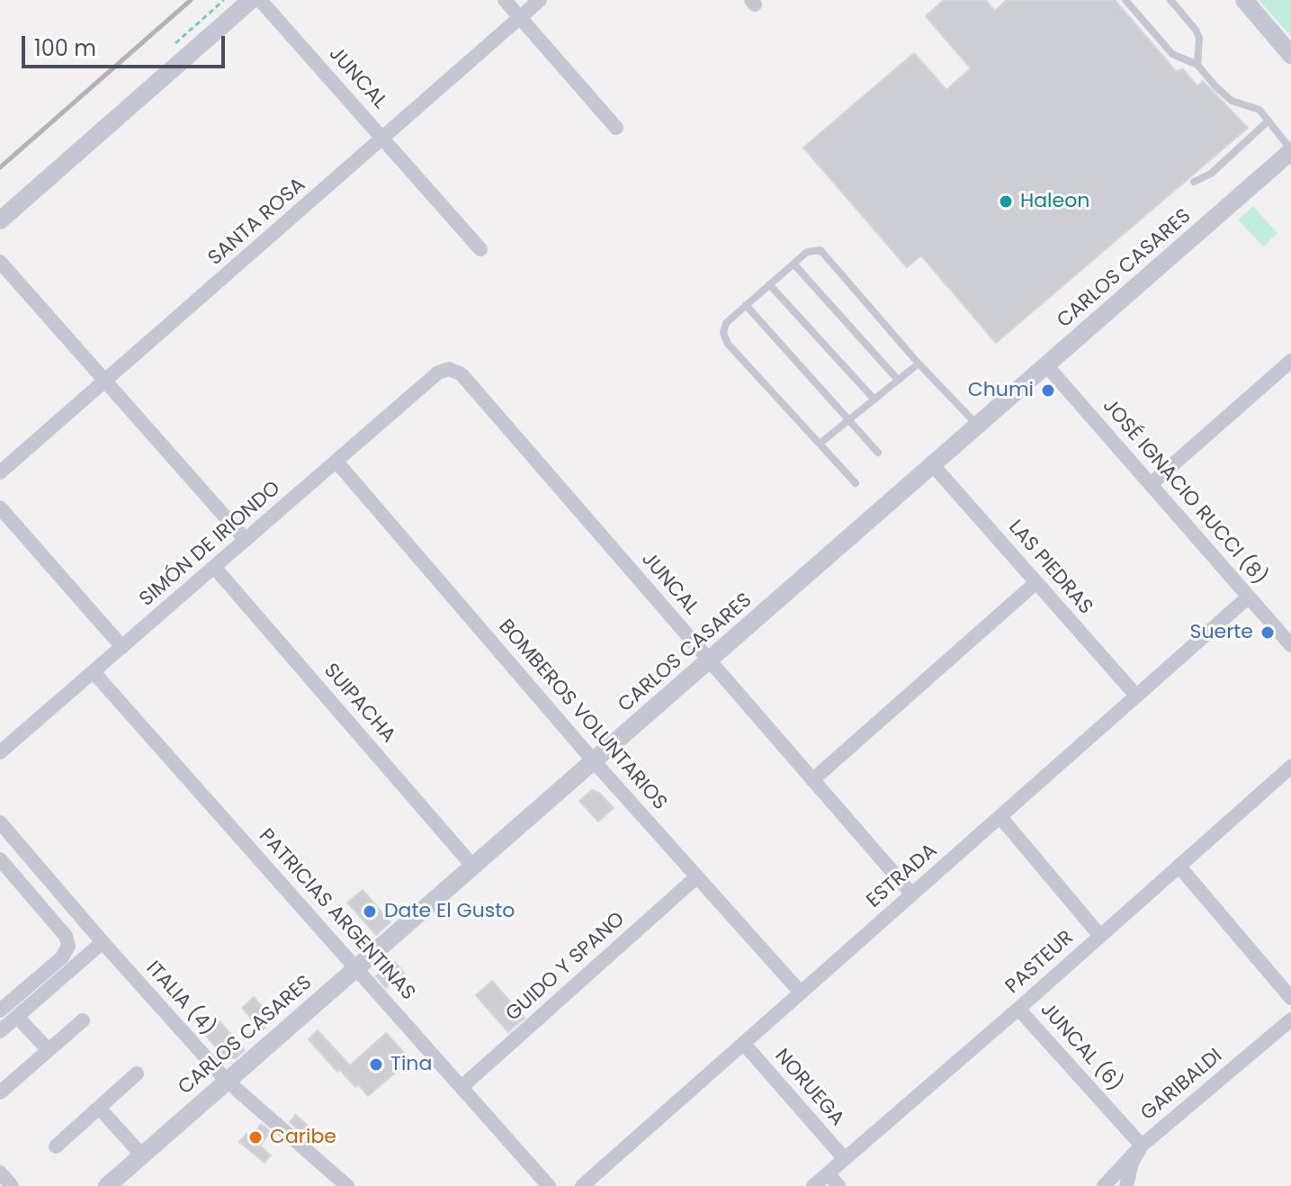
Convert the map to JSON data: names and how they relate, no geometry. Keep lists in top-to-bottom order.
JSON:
{
  "streets": {
    "street": [
      "JUNCAL",
      "SANTA ROSA",
      "CARLOS CASARES",
      "JOSÉ IGNACIO RUCCI (8)",
      "SIMÓN DE IRIONDO",
      "LAS PIEDRAS",
      "SUIPACHA",
      "BOMBEROS VOLUNTARIOS",
      "ESTRADA",
      "PATRICIAS ARGENTINAS",
      "PASTEUR",
      "GUIDO Y SPANO",
      "ITALIA (4)",
      "JUNCAL (6)",
      "GARIBALDI",
      "NORUEGA"
    ]
  },
  "crossings": [
    ["JUNCAL", "SANTA ROSA"],
    ["JUNCAL", "CARLOS CASARES"],
    ["JUNCAL", "SIMÓN DE IRIONDO"],
    ["JUNCAL", "ESTRADA"],
    ["CARLOS CASARES", "JOSÉ IGNACIO RUCCI (8)"],
    ["CARLOS CASARES", "LAS PIEDRAS"],
    ["CARLOS CASARES", "SUIPACHA"],
    ["CARLOS CASARES", "BOMBEROS VOLUNTARIOS"],
    ["CARLOS CASARES", "PATRICIAS ARGENTINAS"],
    ["CARLOS CASARES", "ITALIA (4)"],
    ["JOSÉ IGNACIO RUCCI (8)", "ESTRADA"],
    ["SIMÓN DE IRIONDO", "SUIPACHA"],
    ["SIMÓN DE IRIONDO", "BOMBEROS VOLUNTARIOS"],
    ["SIMÓN DE IRIONDO", "PATRICIAS ARGENTINAS"],
    ["LAS PIEDRAS", "ESTRADA"],
    ["BOMBEROS VOLUNTARIOS", "ESTRADA"],
    ["BOMBEROS VOLUNTARIOS", "GUIDO Y SPANO"],
    ["ESTRADA", "NORUEGA"],
    ["PATRICIAS ARGENTINAS", "GUIDO Y SPANO"],
    ["PASTEUR", "JUNCAL (6)"],
    ["PASTEUR", "NORUEGA"],
    ["JUNCAL (6)", "GARIBALDI"]
  ],
  "places": [
    "Haleon",
    "Chumi",
    "Suerte",
    "Date El Gusto",
    "Tina",
    "Caribe"
  ],
  "scale_bar": "100 m"
}
